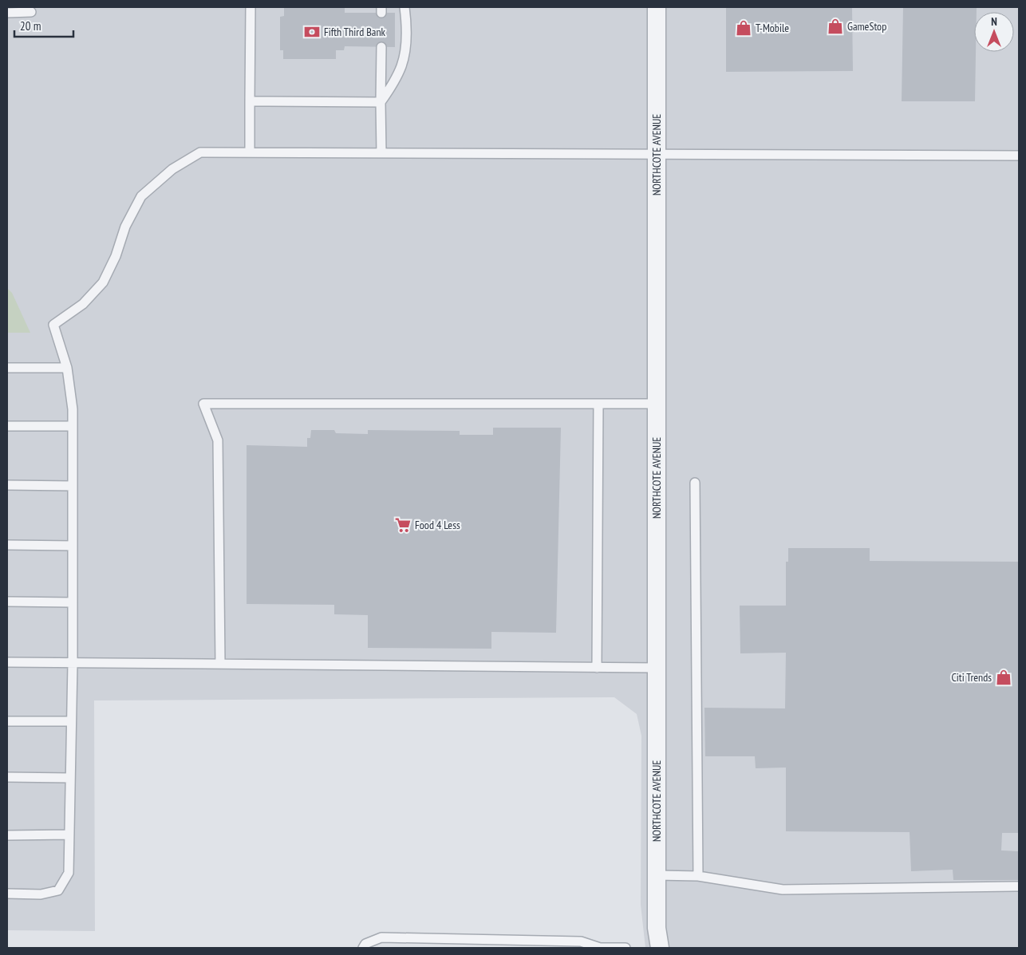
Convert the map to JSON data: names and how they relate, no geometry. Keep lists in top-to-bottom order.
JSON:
{
  "streets": {
    "street": ["NORTHCOTE AVENUE"]
  },
  "places": {
    "shop": ["GameStop", "T-Mobile", "Citi Trends"],
    "bank": ["Fifth Third Bank"],
    "supermarket": ["Food 4 Less"]
  },
  "scale_bar": "20 m",
  "north": "top"
}
